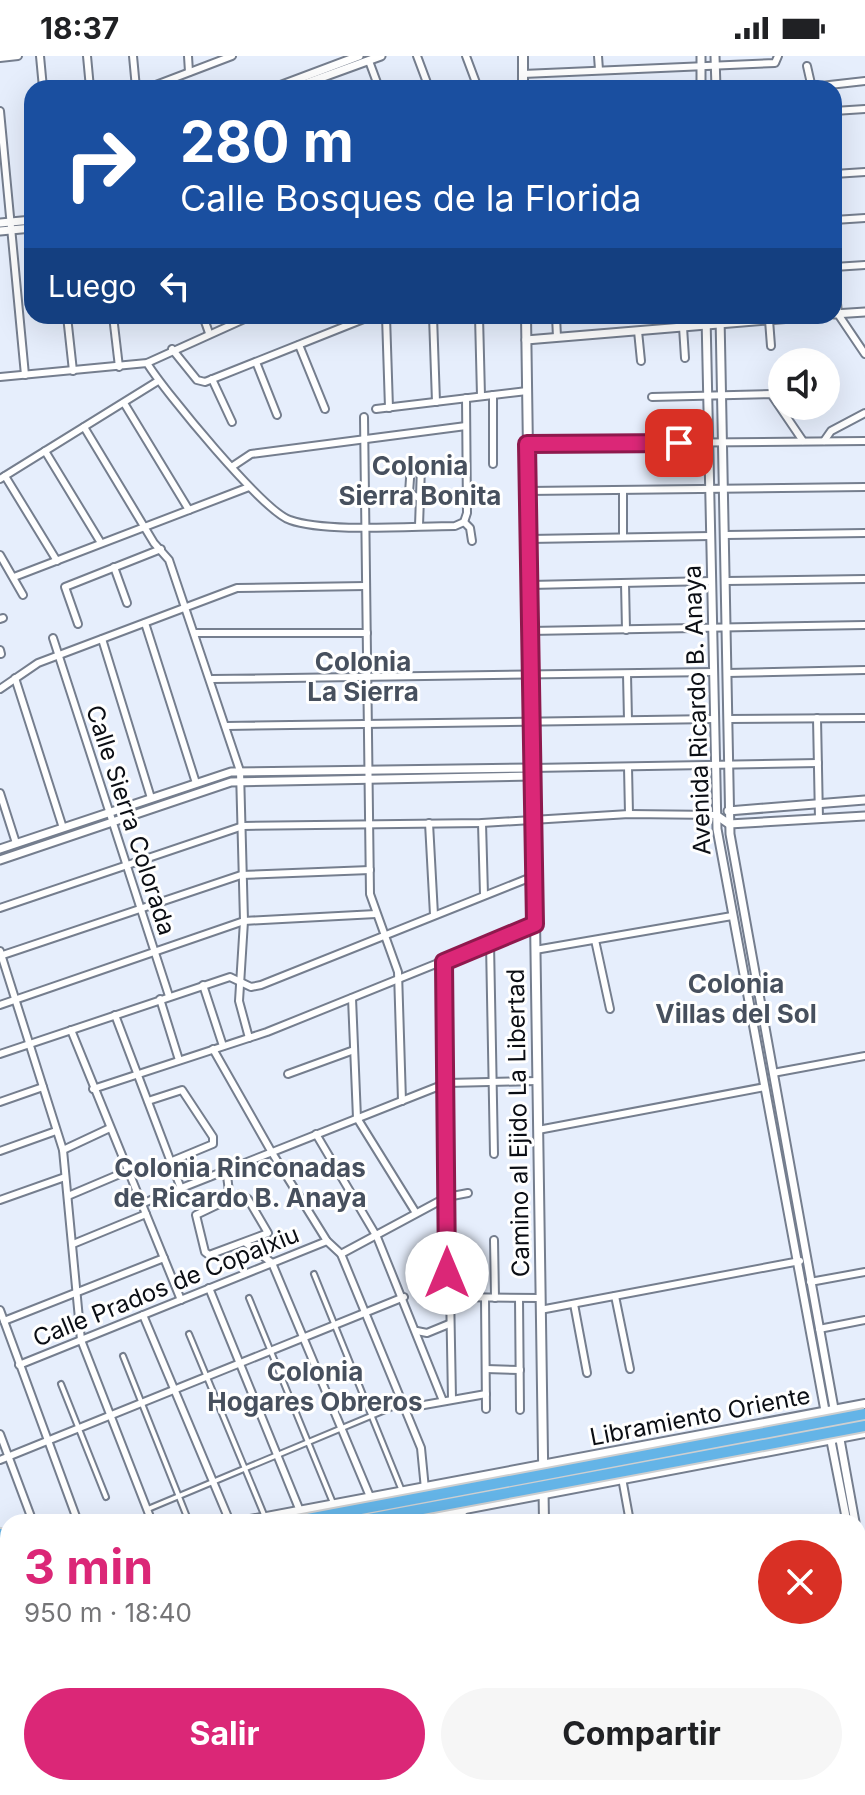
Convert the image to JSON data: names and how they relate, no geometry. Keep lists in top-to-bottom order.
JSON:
{
  "streets": {
    "highway": ["Libramiento Oriente"],
    "main road": ["Camino al Ejido La Libertad"],
    "street": ["Avenida Ricardo B. Anaya", "Calle Sierra Colorada", "Calle Prados de Copalxiu"]
  },
  "crossings": [
    ["Avenida Ricardo B. Anaya", "Libramiento Oriente"],
    ["Camino al Ejido La Libertad", "Libramiento Oriente"]
  ],
  "districts": [
    "Colonia Sierra Bonita",
    "Colonia La Sierra",
    "Colonia Villas del Sol",
    "Colonia Rinconadas de Ricardo B. Anaya",
    "Colonia Hogares Obreros"
  ],
  "page": {
    "status": "18:37",
    "turn": ["280 m", "Calle Bosques de la Florida"],
    "then": "Luego",
    "heading": ["3 min", "950 m · 18:40"],
    "buttons": ["Salir", "Compartir"]
  }
}
